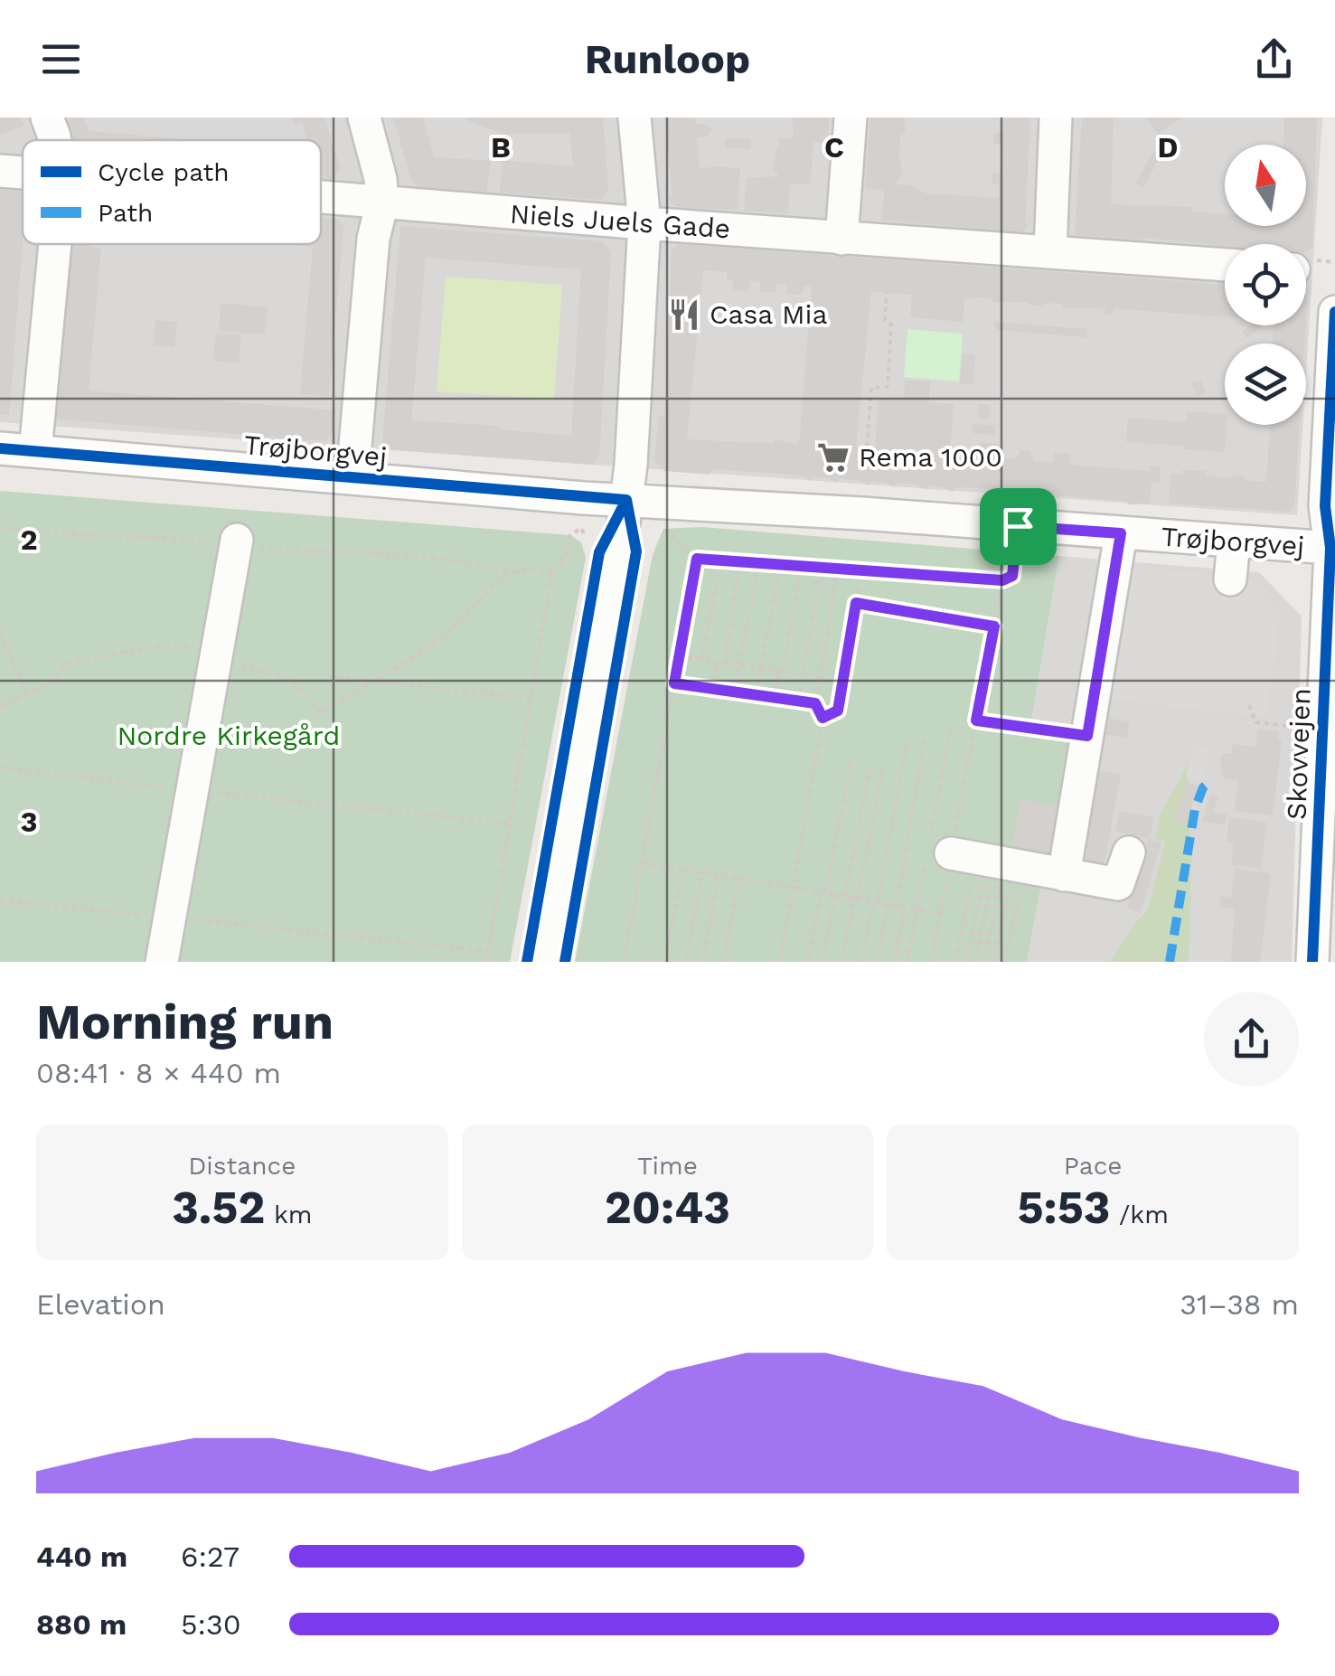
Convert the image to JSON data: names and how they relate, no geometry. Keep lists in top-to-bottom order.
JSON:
{
  "streets": {
    "street": ["Niels Juels Gade", "Trøjborgvej", "Skovvejen"]
  },
  "crossings": [
    ["Trøjborgvej", "Skovvejen"]
  ],
  "parks": ["Nordre Kirkegård"],
  "places": {
    "restaurant": ["Casa Mia"],
    "supermarket": ["Rema 1000"]
  },
  "legend": ["Cycle path", "Path"],
  "north": "top",
  "page": {
    "header": "Runloop",
    "heading": ["Morning run", "08:41 · 8 × 440 m"],
    "stats": [
      ["Distance", "3.52 km"],
      ["Time", "20:43"],
      ["Pace", "5:53 /km"]
    ],
    "chart": ["Elevation", "31–38 m"],
    "list": [
      {
        "name": "440 m",
        "note": "6:27"
      },
      {
        "name": "880 m",
        "note": "5:30"
      }
    ]
  },
  "grid": {
    "columns": ["B", "C", "D"],
    "rows": ["2", "3"]
  }
}
